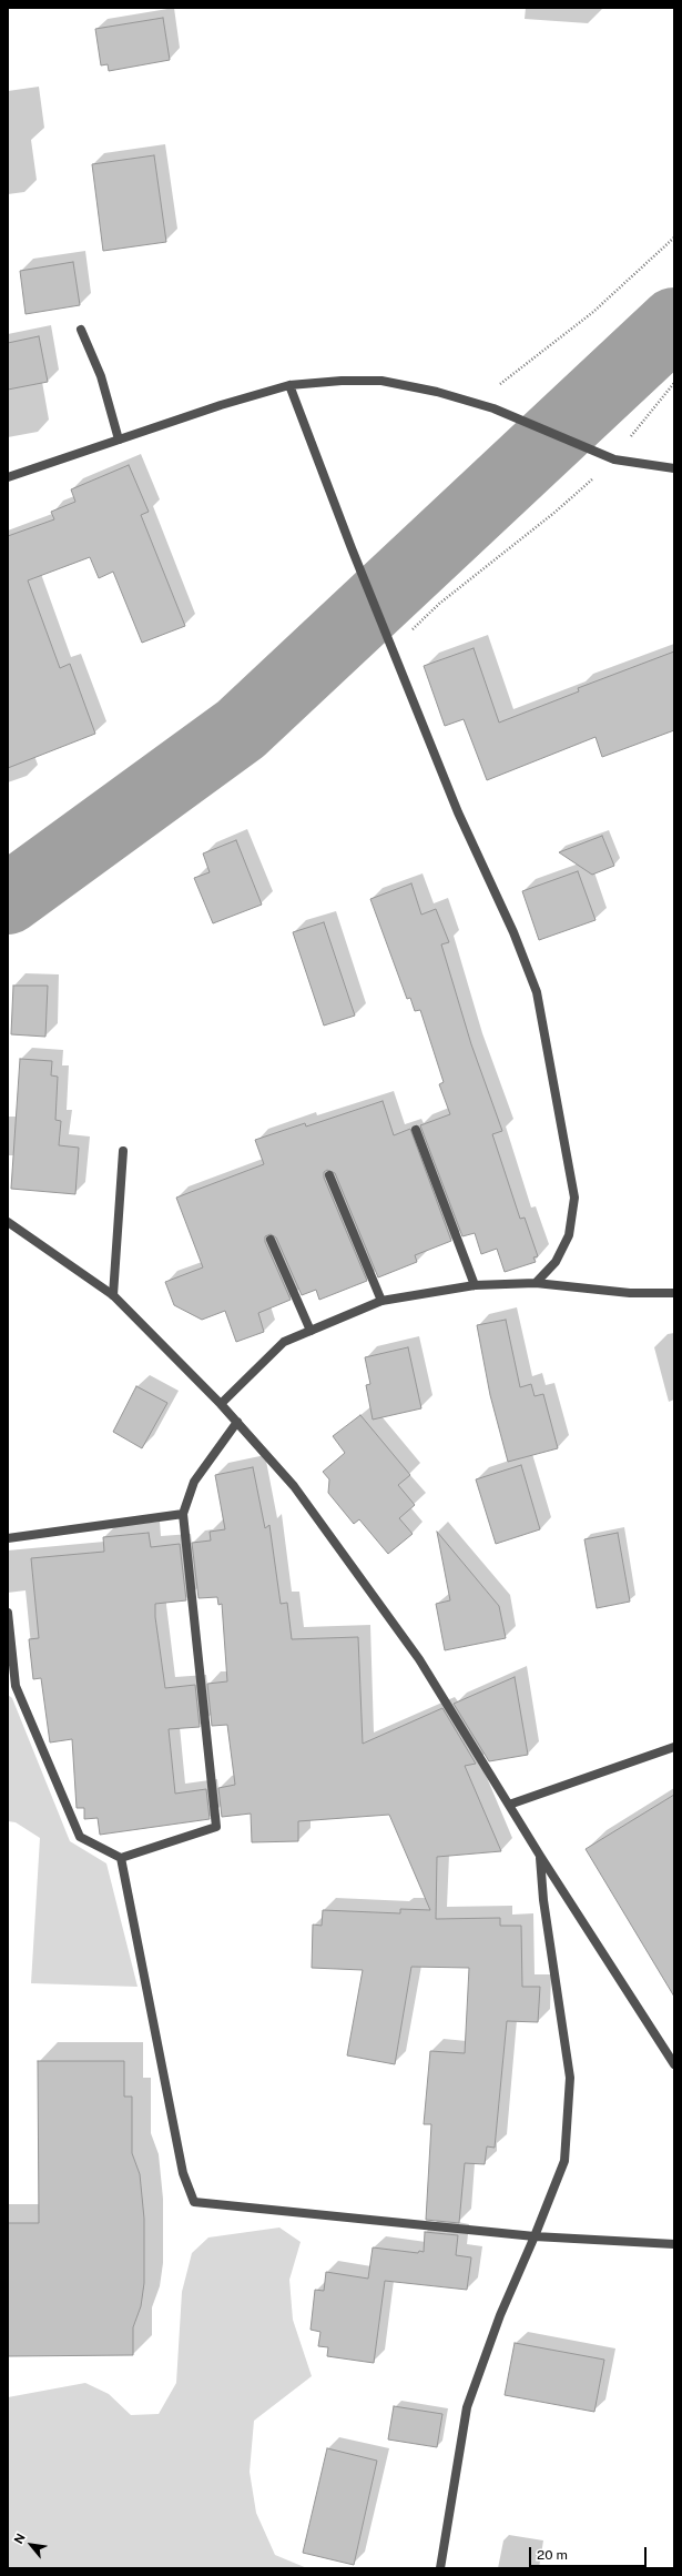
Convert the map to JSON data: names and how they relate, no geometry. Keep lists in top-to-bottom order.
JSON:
{
  "scale_bar": "20 m",
  "north": "top left"
}
